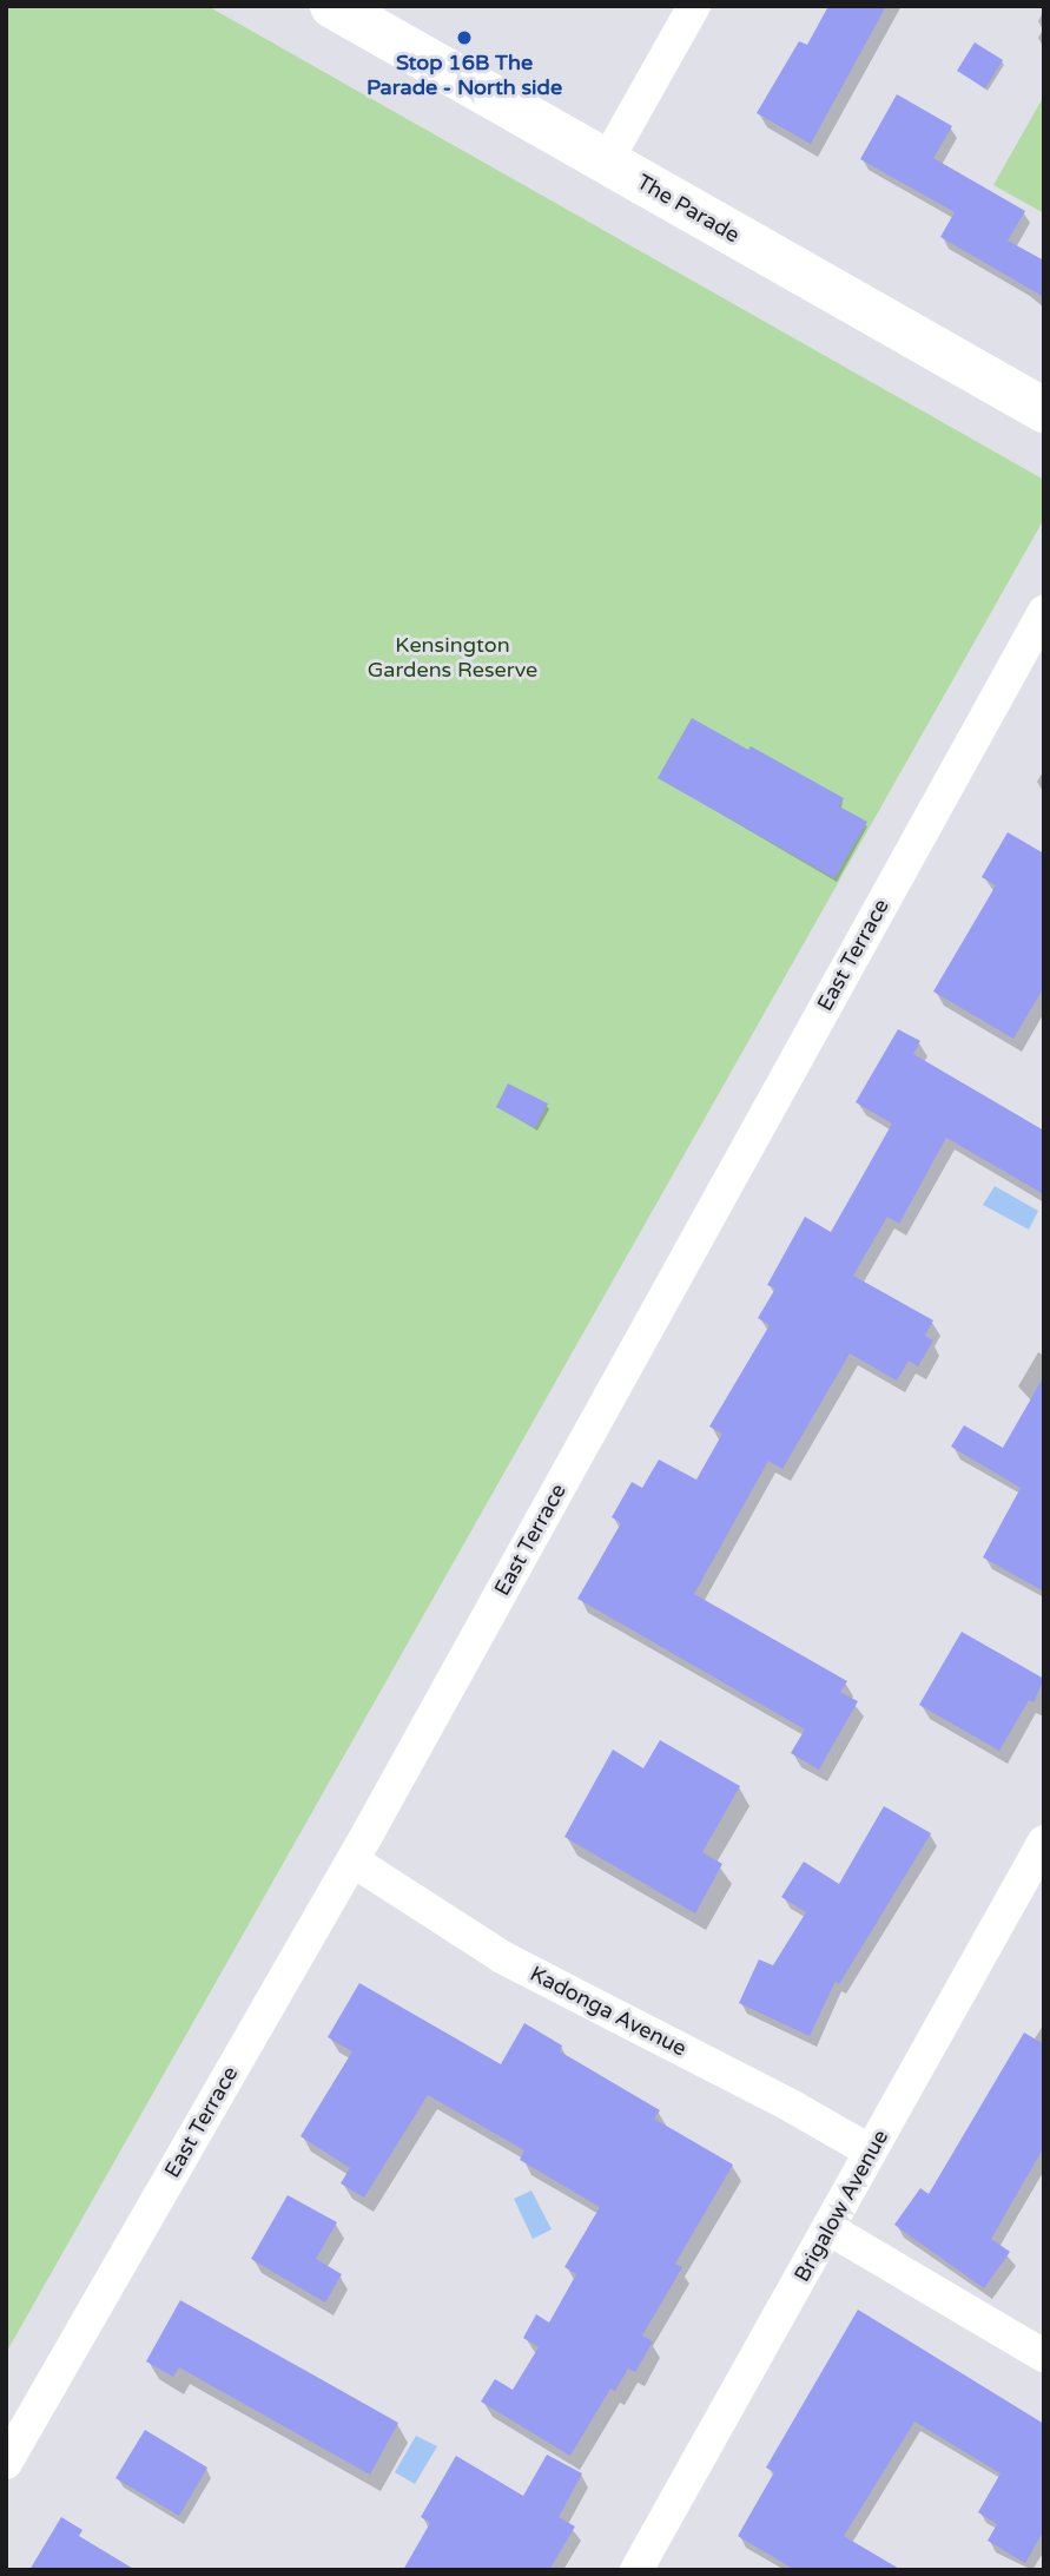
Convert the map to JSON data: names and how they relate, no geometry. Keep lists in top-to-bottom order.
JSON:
{
  "streets": {
    "main road": ["The Parade"],
    "street": ["East Terrace", "Kadonga Avenue", "Brigalow Avenue"]
  },
  "crossings": [
    ["East Terrace", "Kadonga Avenue"],
    ["Kadonga Avenue", "Brigalow Avenue"]
  ],
  "parks": ["Kensington Gardens Reserve"],
  "places": ["Stop 16B The Parade - North side"]
}
